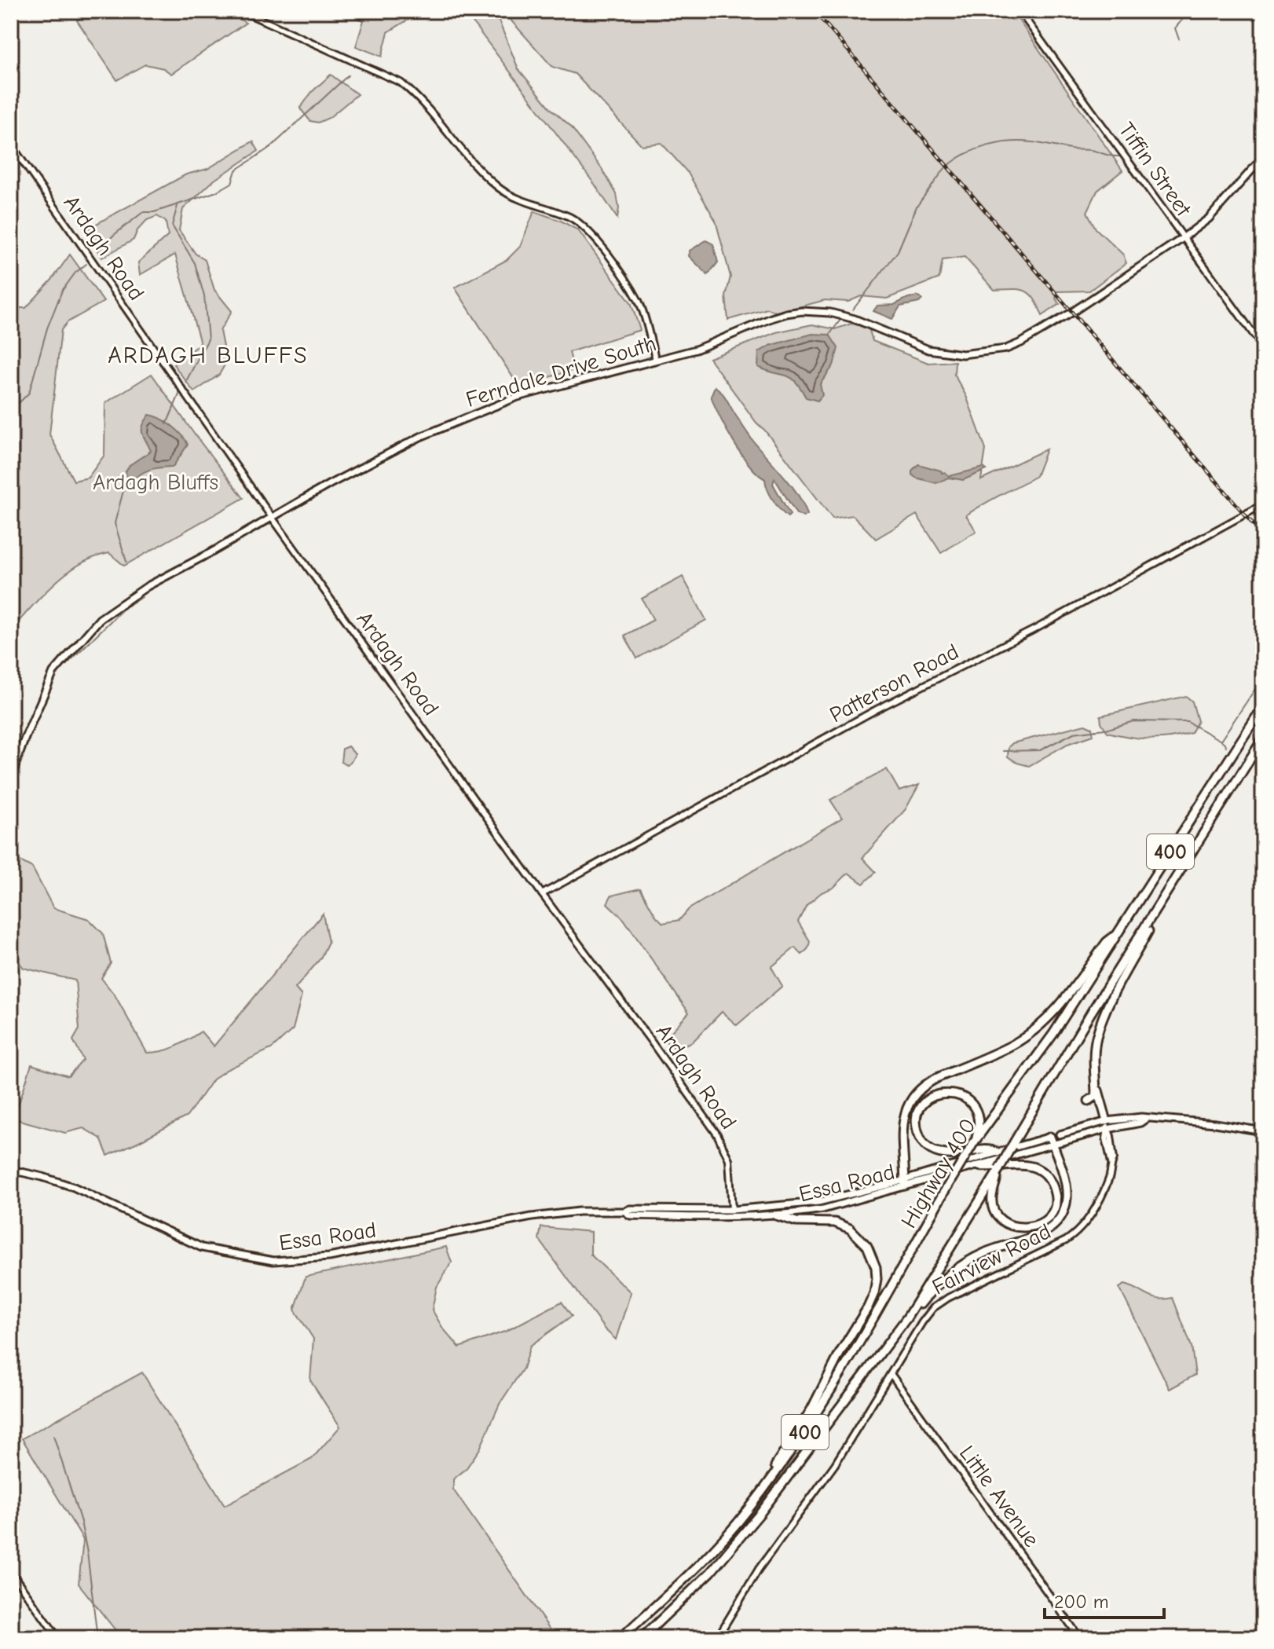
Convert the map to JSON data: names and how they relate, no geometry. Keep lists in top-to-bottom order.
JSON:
{
  "streets": {
    "highway": ["400", "Highway 400"],
    "main road": ["Ferndale Drive South", "Essa Road"],
    "street": [
      "Tiffin Street",
      "Ardagh Road",
      "Patterson Road",
      "Fairview Road",
      "Little Avenue"
    ]
  },
  "crossings": [
    ["Tiffin Street", "Ferndale Drive South"],
    ["Ardagh Road", "Ferndale Drive South"],
    ["Ardagh Road", "Patterson Road"],
    ["Ardagh Road", "Essa Road"],
    ["Essa Road", "Fairview Road"],
    ["Fairview Road", "Little Avenue"]
  ],
  "districts": ["ARDAGH BLUFFS"],
  "parks": ["Ardagh Bluffs"],
  "scale_bar": "200 m"
}
